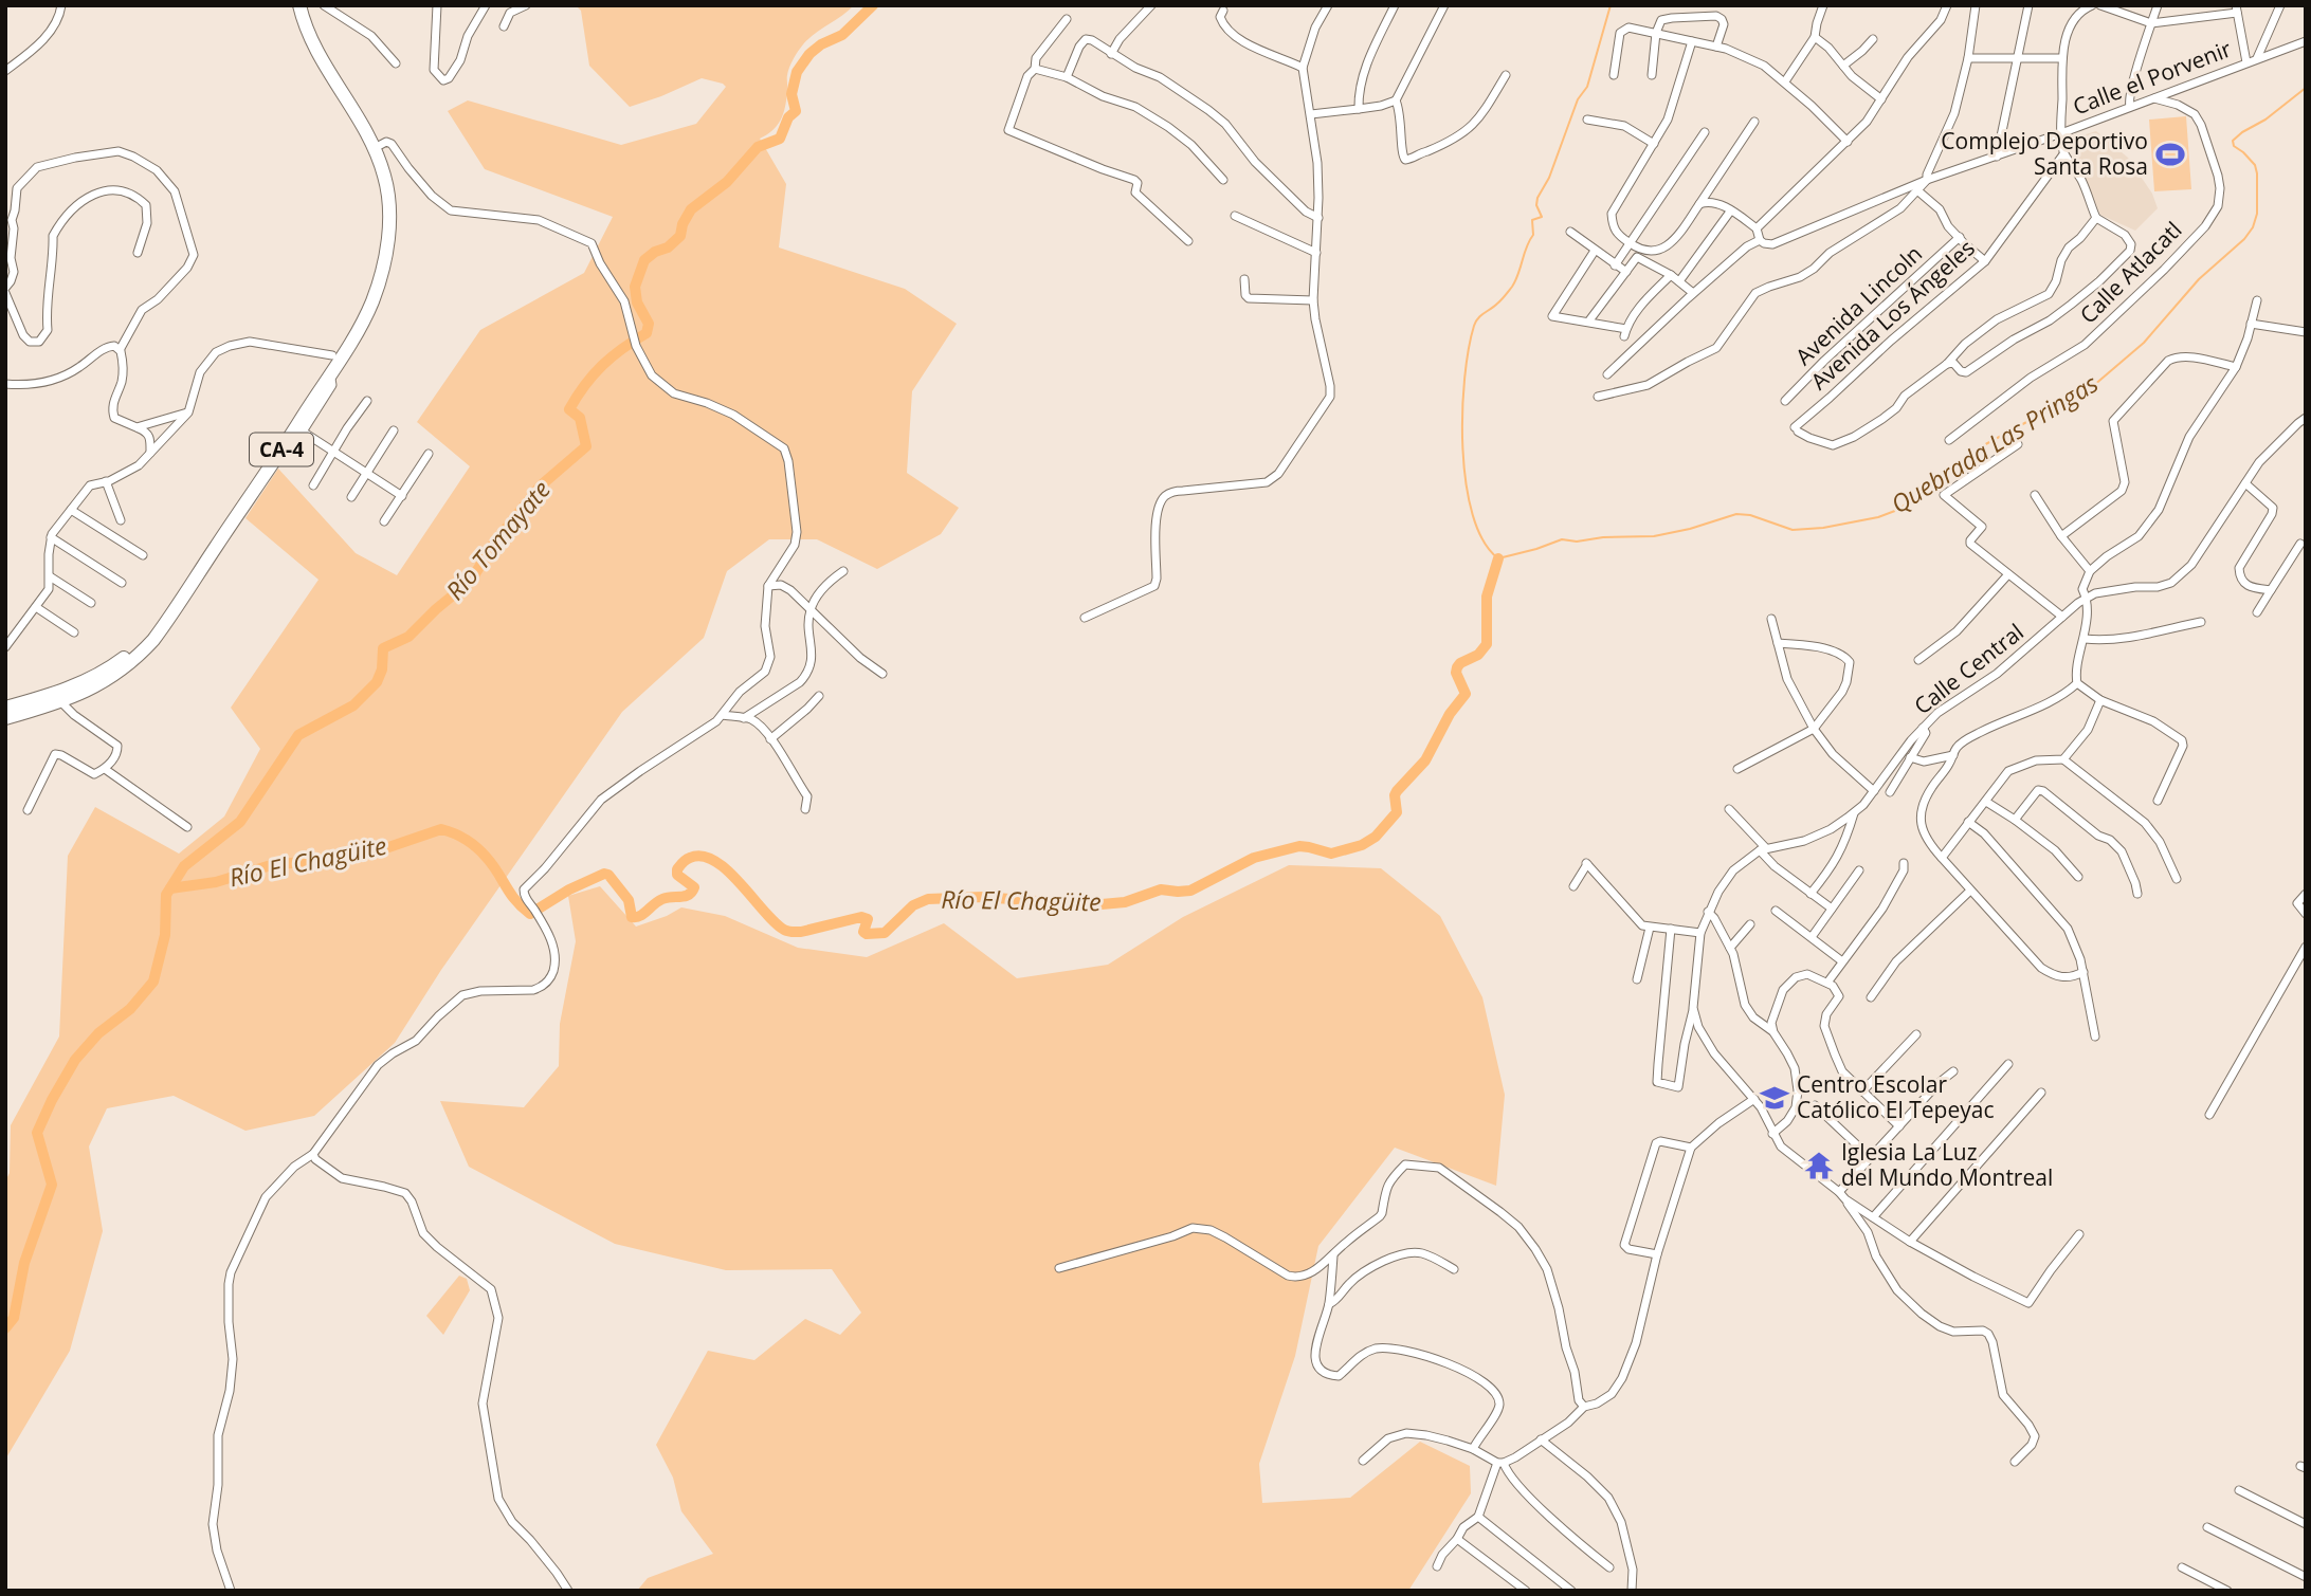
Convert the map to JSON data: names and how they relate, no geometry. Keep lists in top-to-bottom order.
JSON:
{
  "streets": {
    "main road": ["CA-4"],
    "street": [
      "Calle el Porvenir",
      "Calle Atlacatl",
      "Avenida Lincoln",
      "Avenida Los Ángeles",
      "Calle Central"
    ]
  },
  "crossings": [
    ["Calle el Porvenir", "Calle Atlacatl"]
  ],
  "water": ["Quebrada Las Pringas", "Río Tomayate", "Río El Chagüite"],
  "places": {
    "sports": ["Complejo Deportivo Santa Rosa"],
    "school or university": ["Centro Escolar Católico El Tepeyac"],
    "temple": ["Iglesia La Luz del Mundo Montreal"]
  }
}
